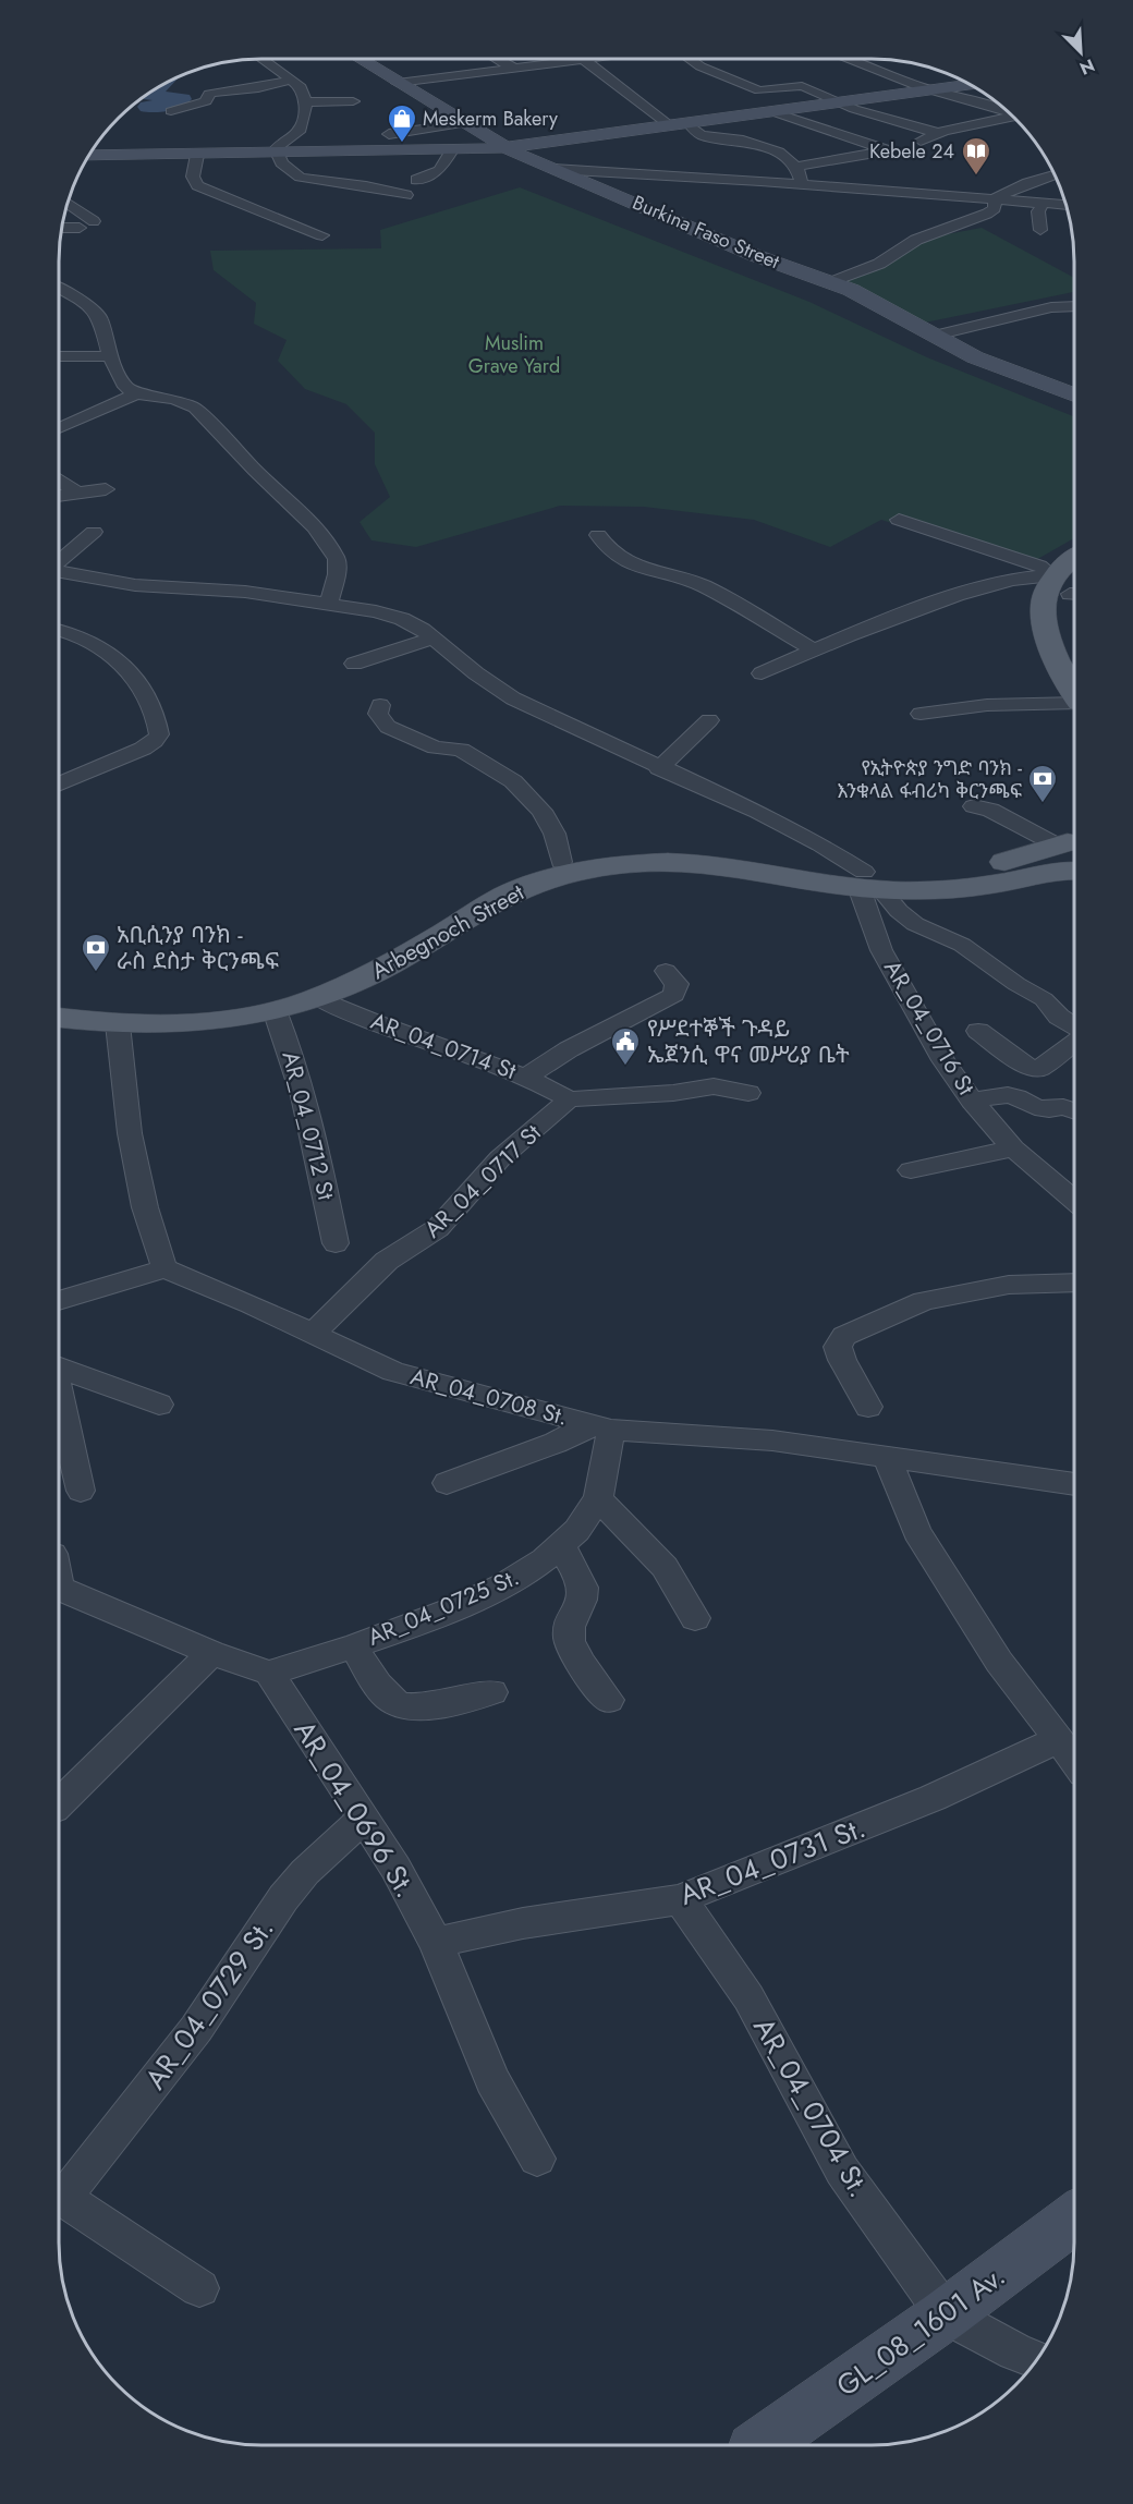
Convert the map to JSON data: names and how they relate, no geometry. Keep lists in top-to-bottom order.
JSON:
{
  "streets": {
    "main road": ["Burkina Faso Street", "Arbegnoch Street", "GL_08_1601 Av."],
    "street": [
      "AR_04_0716 St",
      "AR_04_0714 St",
      "AR_04_0712 St",
      "AR_04_0717 St",
      "AR_04_0708 St.",
      "AR_04_0725 St.",
      "AR_04_0696 St.",
      "AR_04_0731 St.",
      "AR_04_0729 St.",
      "AR_04_0704 St."
    ]
  },
  "crossings": [
    ["Arbegnoch Street", "AR_04_0716 St"],
    ["Arbegnoch Street", "AR_04_0714 St"],
    ["Arbegnoch Street", "AR_04_0712 St"],
    ["AR_04_0714 St", "AR_04_0717 St"],
    ["AR_04_0717 St", "AR_04_0708 St."],
    ["AR_04_0708 St.", "AR_04_0725 St."],
    ["AR_04_0725 St.", "AR_04_0696 St."],
    ["AR_04_0696 St.", "AR_04_0731 St."],
    ["AR_04_0696 St.", "AR_04_0729 St."],
    ["AR_04_0731 St.", "AR_04_0704 St."],
    ["AR_04_0704 St.", "GL_08_1601 Av."]
  ],
  "parks": ["Muslim Grave Yard"],
  "places": {
    "shop": ["Meskerm Bakery"],
    "library": ["Kebele 24"],
    "bank": ["የኢትዮጵያ ንግድ ባንክ - እንቁላል ፋብሪካ ቅርንጫፍ", "አቢሲንያ ባንክ - ራስ ደስታ ቅርንጫፍ"],
    "public building": ["የሥደተኞች ጉዳይ ኤጀንሲ ዋና መሥሪያ ቤት"]
  },
  "north": "bottom right"
}
